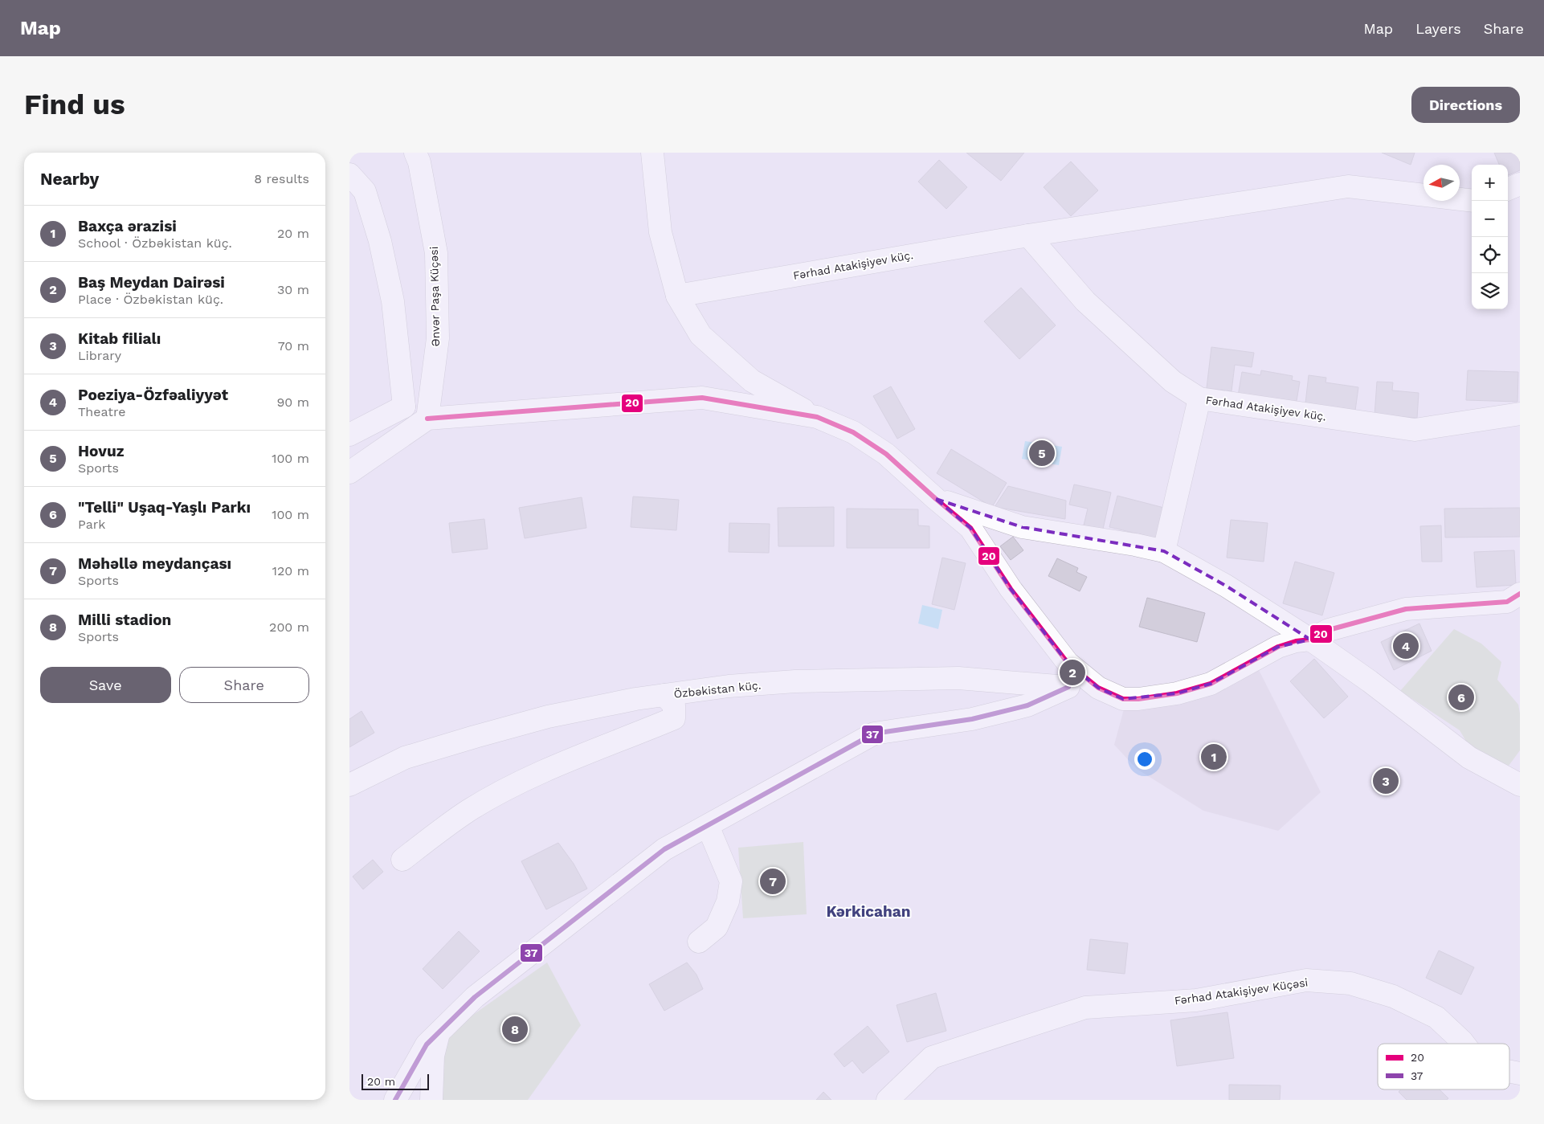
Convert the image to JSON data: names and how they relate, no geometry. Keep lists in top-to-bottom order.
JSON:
{
  "streets": {
    "street": [
      "Fərhad Atakişiyev küç.",
      "Ənvər Paşa Küçəsi",
      "Özbəkistan küç.",
      "Fərhad Atakişiyev Küçəsi"
    ]
  },
  "districts": ["Kərkicahan"],
  "lines": ["transit line 20", "transit line 37"],
  "legend": ["20", "37"],
  "scale_bar": "20 m",
  "north": "left",
  "page": {
    "header": "Map",
    "nav": ["Map", "Layers", "Share"],
    "buttons": [
      "Directions",
      ["Save", "Share"]
    ],
    "title": "Find us",
    "heading": ["Nearby", "8 results"],
    "map_buttons": ["+", "−"],
    "list": [
      {
        "mark": "1",
        "name": "Baxça ərazisi",
        "note": "School · Özbəkistan küç.",
        "value": "20 m"
      },
      {
        "mark": "2",
        "name": "Baş Meydan Dairəsi",
        "note": "Place · Özbəkistan küç.",
        "value": "30 m"
      },
      {
        "mark": "3",
        "name": "Kitab filialı",
        "note": "Library",
        "value": "70 m"
      },
      {
        "mark": "4",
        "name": "Poeziya-Özfəaliyyət",
        "note": "Theatre",
        "value": "90 m"
      },
      {
        "mark": "5",
        "name": "Hovuz",
        "note": "Sports",
        "value": "100 m"
      },
      {
        "mark": "6",
        "name": "\"Telli\" Uşaq-Yaşlı Parkı",
        "note": "Park",
        "value": "100 m"
      },
      {
        "mark": "7",
        "name": "Məhəllə meydançası",
        "note": "Sports",
        "value": "120 m"
      },
      {
        "mark": "8",
        "name": "Milli stadion",
        "note": "Sports",
        "value": "200 m"
      }
    ],
    "pins": [
      "5",
      "4",
      "2",
      "6",
      "1",
      "3",
      "7",
      "8"
    ],
    "scale": "20 m"
  }
}
